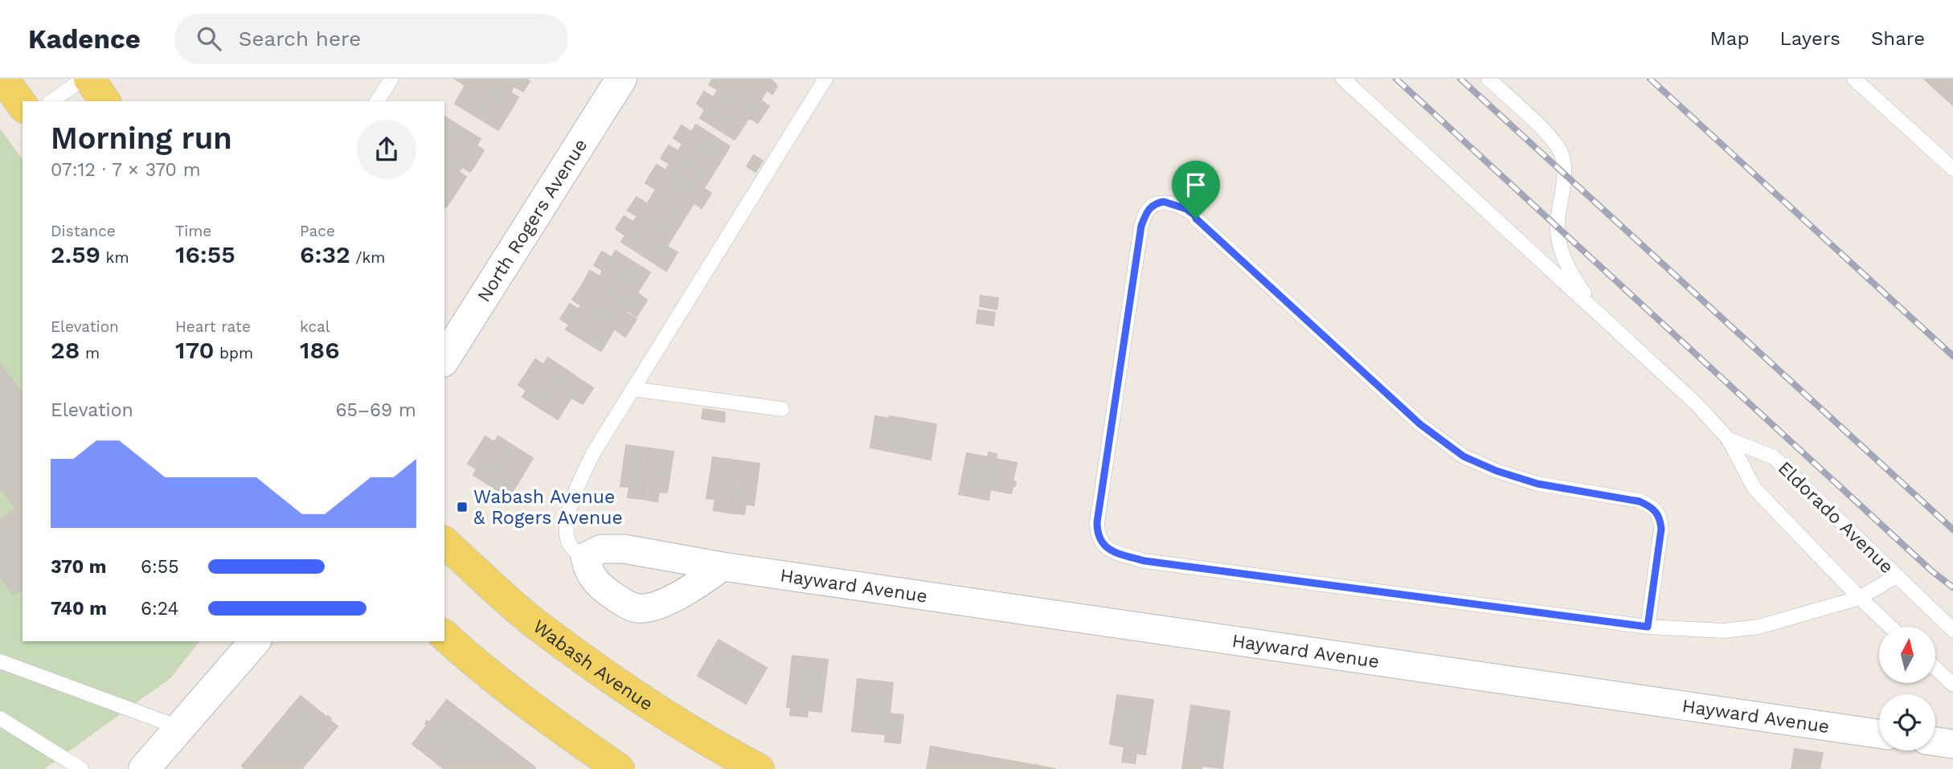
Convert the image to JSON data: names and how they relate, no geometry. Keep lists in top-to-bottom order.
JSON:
{
  "streets": {
    "main road": ["Wabash Avenue"],
    "street": ["North Rogers Avenue", "Hayward Avenue"],
    "lane": ["Eldorado Avenue"]
  },
  "places": {
    "transit": ["Wabash Avenue & Rogers Avenue"]
  },
  "north": "top",
  "page": {
    "header": "Kadence",
    "search": "Search here",
    "nav": ["Map", "Layers", "Share"],
    "heading": ["Morning run", "07:12 · 7 × 370 m"],
    "stats": [
      ["Distance", "2.59 km"],
      ["Time", "16:55"],
      ["Pace", "6:32 /km"],
      ["Elevation", "28 m"],
      ["Heart rate", "170 bpm"],
      ["kcal", "186"]
    ],
    "chart": ["Elevation", "65–69 m"],
    "list": [
      {
        "name": "370 m",
        "note": "6:55"
      },
      {
        "name": "740 m",
        "note": "6:24"
      }
    ]
  }
}
